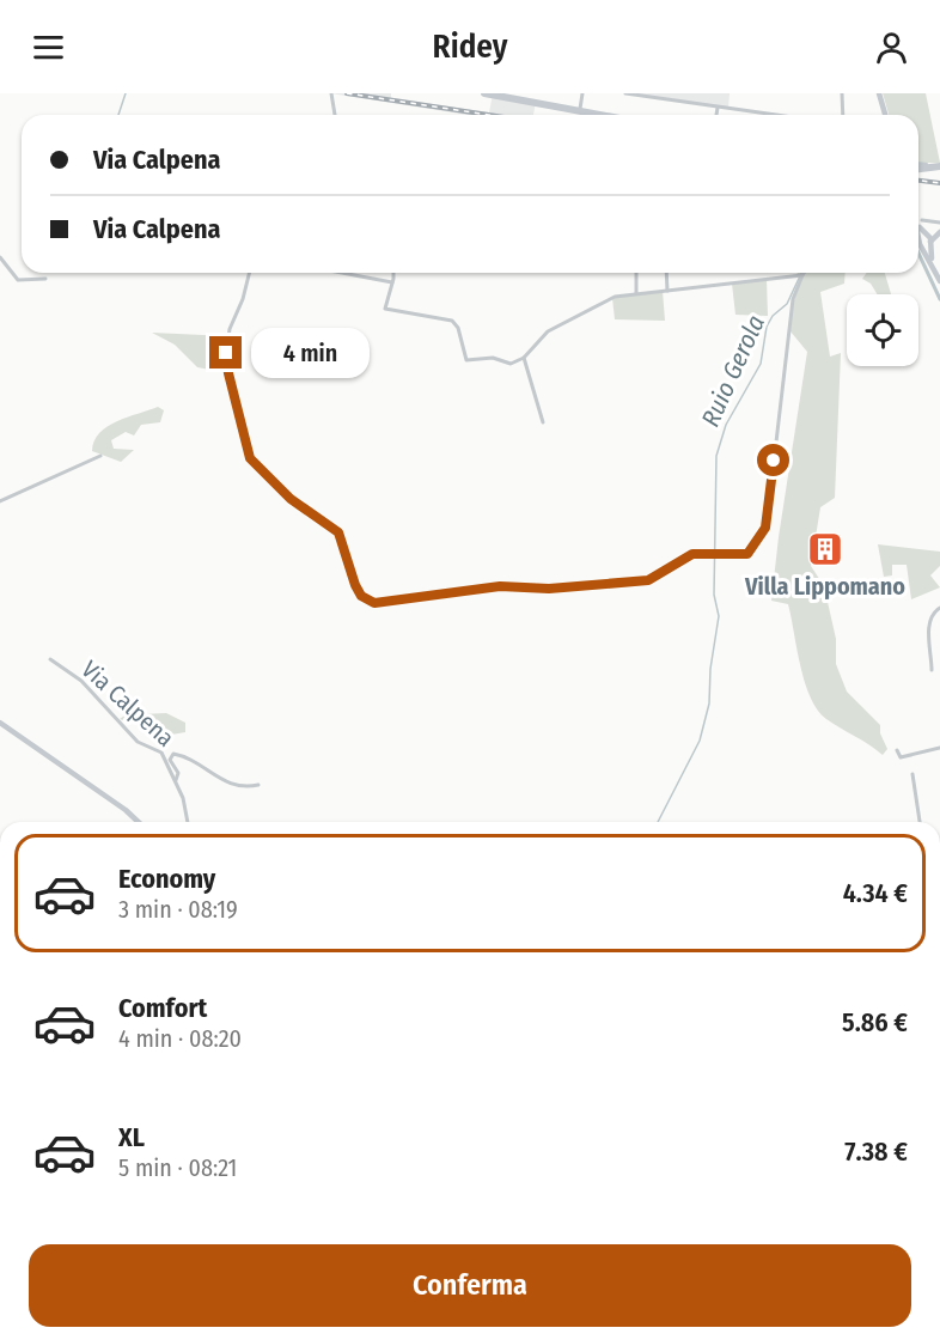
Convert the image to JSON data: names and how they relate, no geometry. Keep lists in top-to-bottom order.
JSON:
{
  "streets": {
    "street": ["Via Calpena"]
  },
  "water": ["Ruio Gerola"],
  "places": {
    "building": ["Villa Lippomano"]
  },
  "page": {
    "header": "Ridey",
    "banner": ["Via Calpena", "Via Calpena"],
    "bubble": "4 min",
    "list": [
      {
        "name": "Economy",
        "note": "3 min · 08:19",
        "value": "4.34 €"
      },
      {
        "name": "Comfort",
        "note": "4 min · 08:20",
        "value": "5.86 €"
      },
      {
        "name": "XL",
        "note": "5 min · 08:21",
        "value": "7.38 €"
      }
    ],
    "buttons": "Conferma"
  }
}
